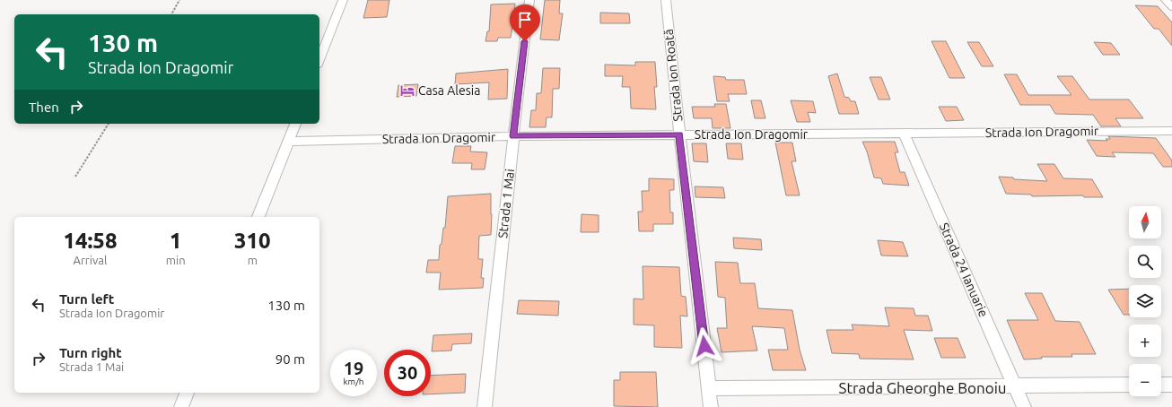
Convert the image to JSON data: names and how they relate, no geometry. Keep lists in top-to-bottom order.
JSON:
{
  "streets": {
    "street": [
      "Strada Ion Roată",
      "Strada Ion Dragomir",
      "Strada 1 Mai",
      "Strada 24 Ianuarie",
      "Strada Gheorghe Bonoiu"
    ]
  },
  "crossings": [
    ["Strada Ion Roată", "Strada Ion Dragomir"],
    ["Strada Ion Roată", "Strada Gheorghe Bonoiu"],
    ["Strada Ion Dragomir", "Strada 1 Mai"],
    ["Strada Ion Dragomir", "Strada 24 Ianuarie"],
    ["Strada 24 Ianuarie", "Strada Gheorghe Bonoiu"]
  ],
  "places": {
    "hotel": ["Casa Alesia"]
  },
  "north": "top",
  "page": {
    "turn": ["130 m", "Strada Ion Dragomir"],
    "then": "Then",
    "map_buttons": ["+", "−"],
    "eta": [
      "14:58",
      "Arrival",
      "1",
      "min",
      "310",
      "m"
    ],
    "list": [
      {
        "name": "Turn left",
        "note": "Strada Ion Dragomir",
        "value": "130 m"
      },
      {
        "name": "Turn right",
        "note": "Strada 1 Mai",
        "value": "90 m"
      }
    ],
    "speed": "19 km/h",
    "limit": "30"
  }
}
